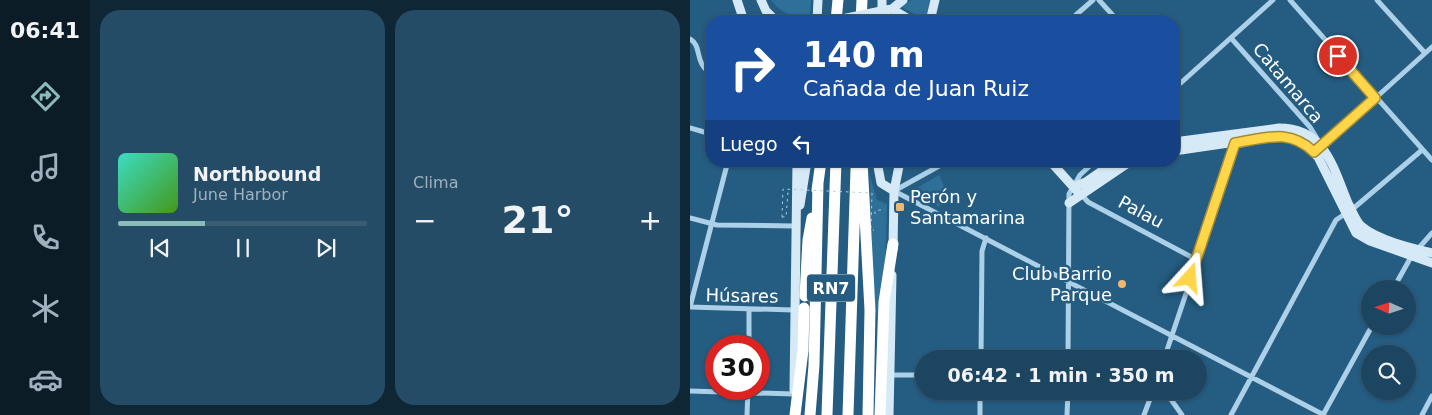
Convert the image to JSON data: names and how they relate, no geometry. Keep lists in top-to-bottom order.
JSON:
{
  "streets": {
    "highway": ["RN7"],
    "main road": ["Palau"],
    "street": ["Catamarca", "Húsares"]
  },
  "places": {
    "transit": ["Perón y Santamarina"],
    "other": ["Club Barrio Parque"]
  },
  "north": "left",
  "page": {
    "tabs": "06:41",
    "tile": "Clima",
    "turn": ["140 m", "Cañada de Juan Ruiz"],
    "then": "Luego",
    "song": ["Northbound", "June Harbor"],
    "heat": ["−", "21°", "+"],
    "limit": "30",
    "trip": "06:42 · 1 min · 350 m"
  }
}
